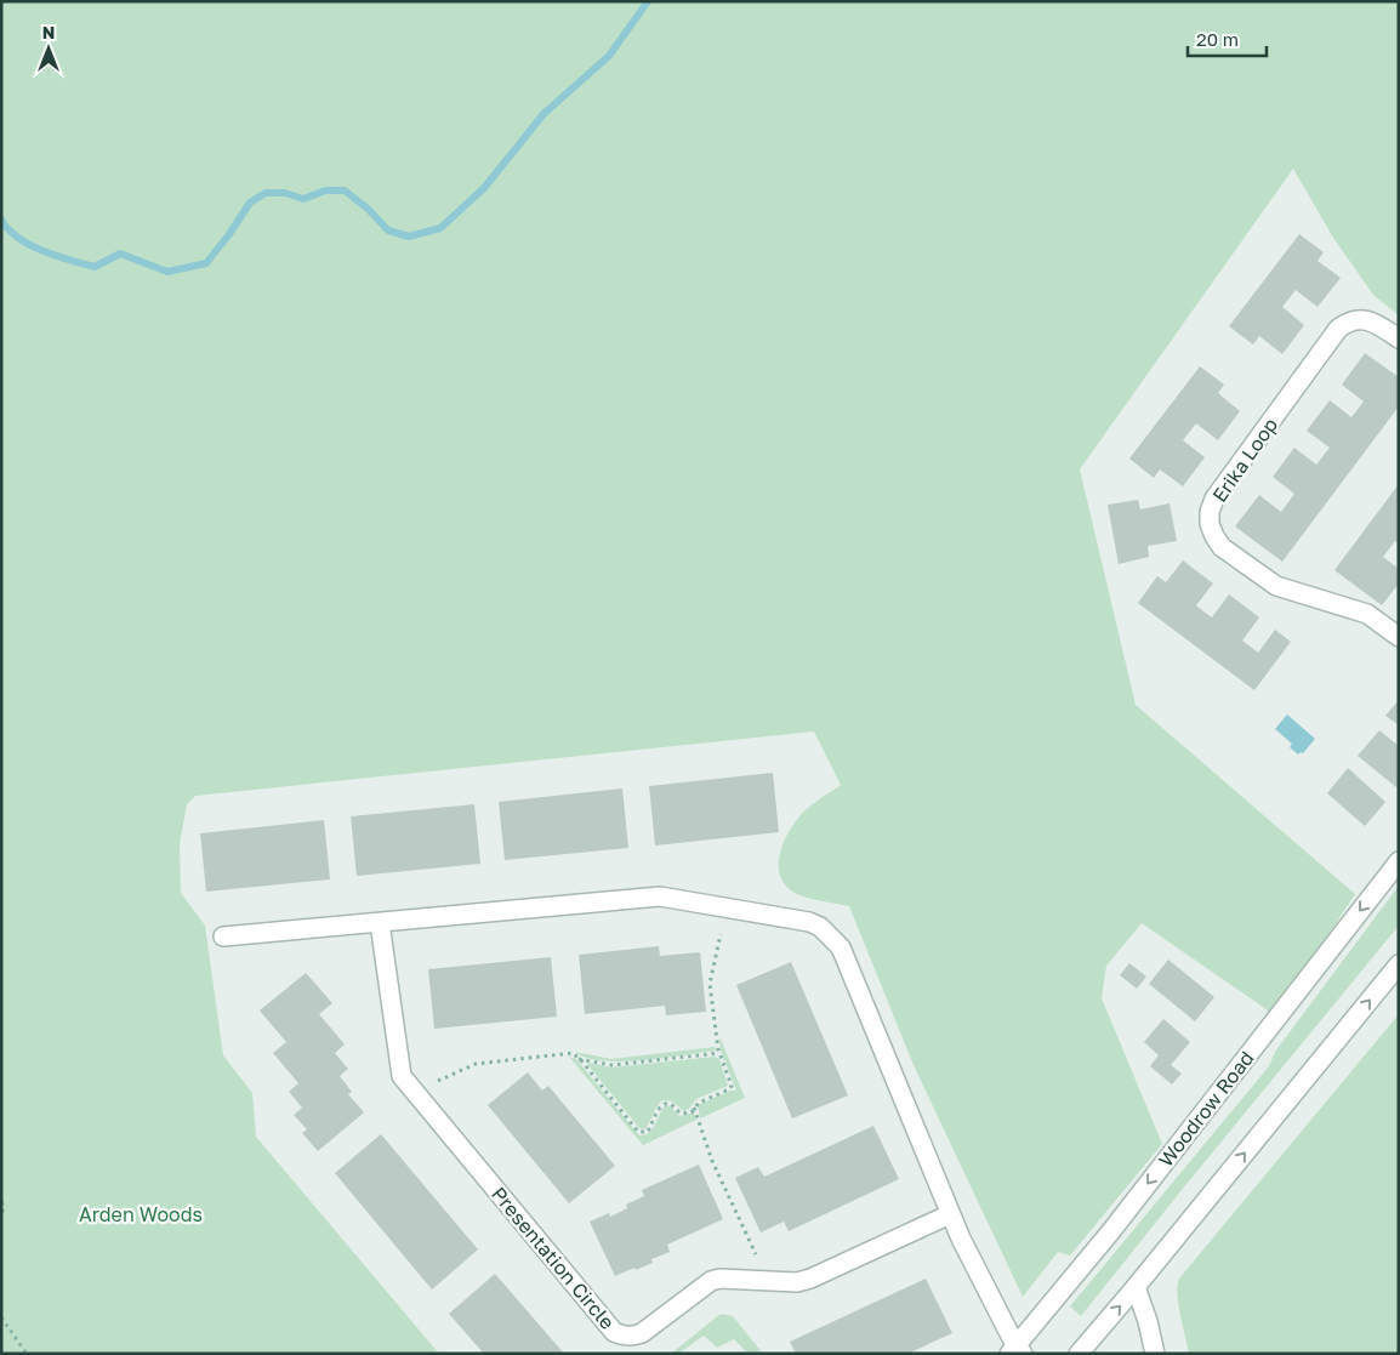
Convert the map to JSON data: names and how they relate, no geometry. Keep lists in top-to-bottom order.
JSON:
{
  "streets": {
    "street": ["Erika Loop", "Woodrow Road", "Presentation Circle"]
  },
  "parks": ["Arden Woods"],
  "scale_bar": "20 m",
  "north": "top"
}
